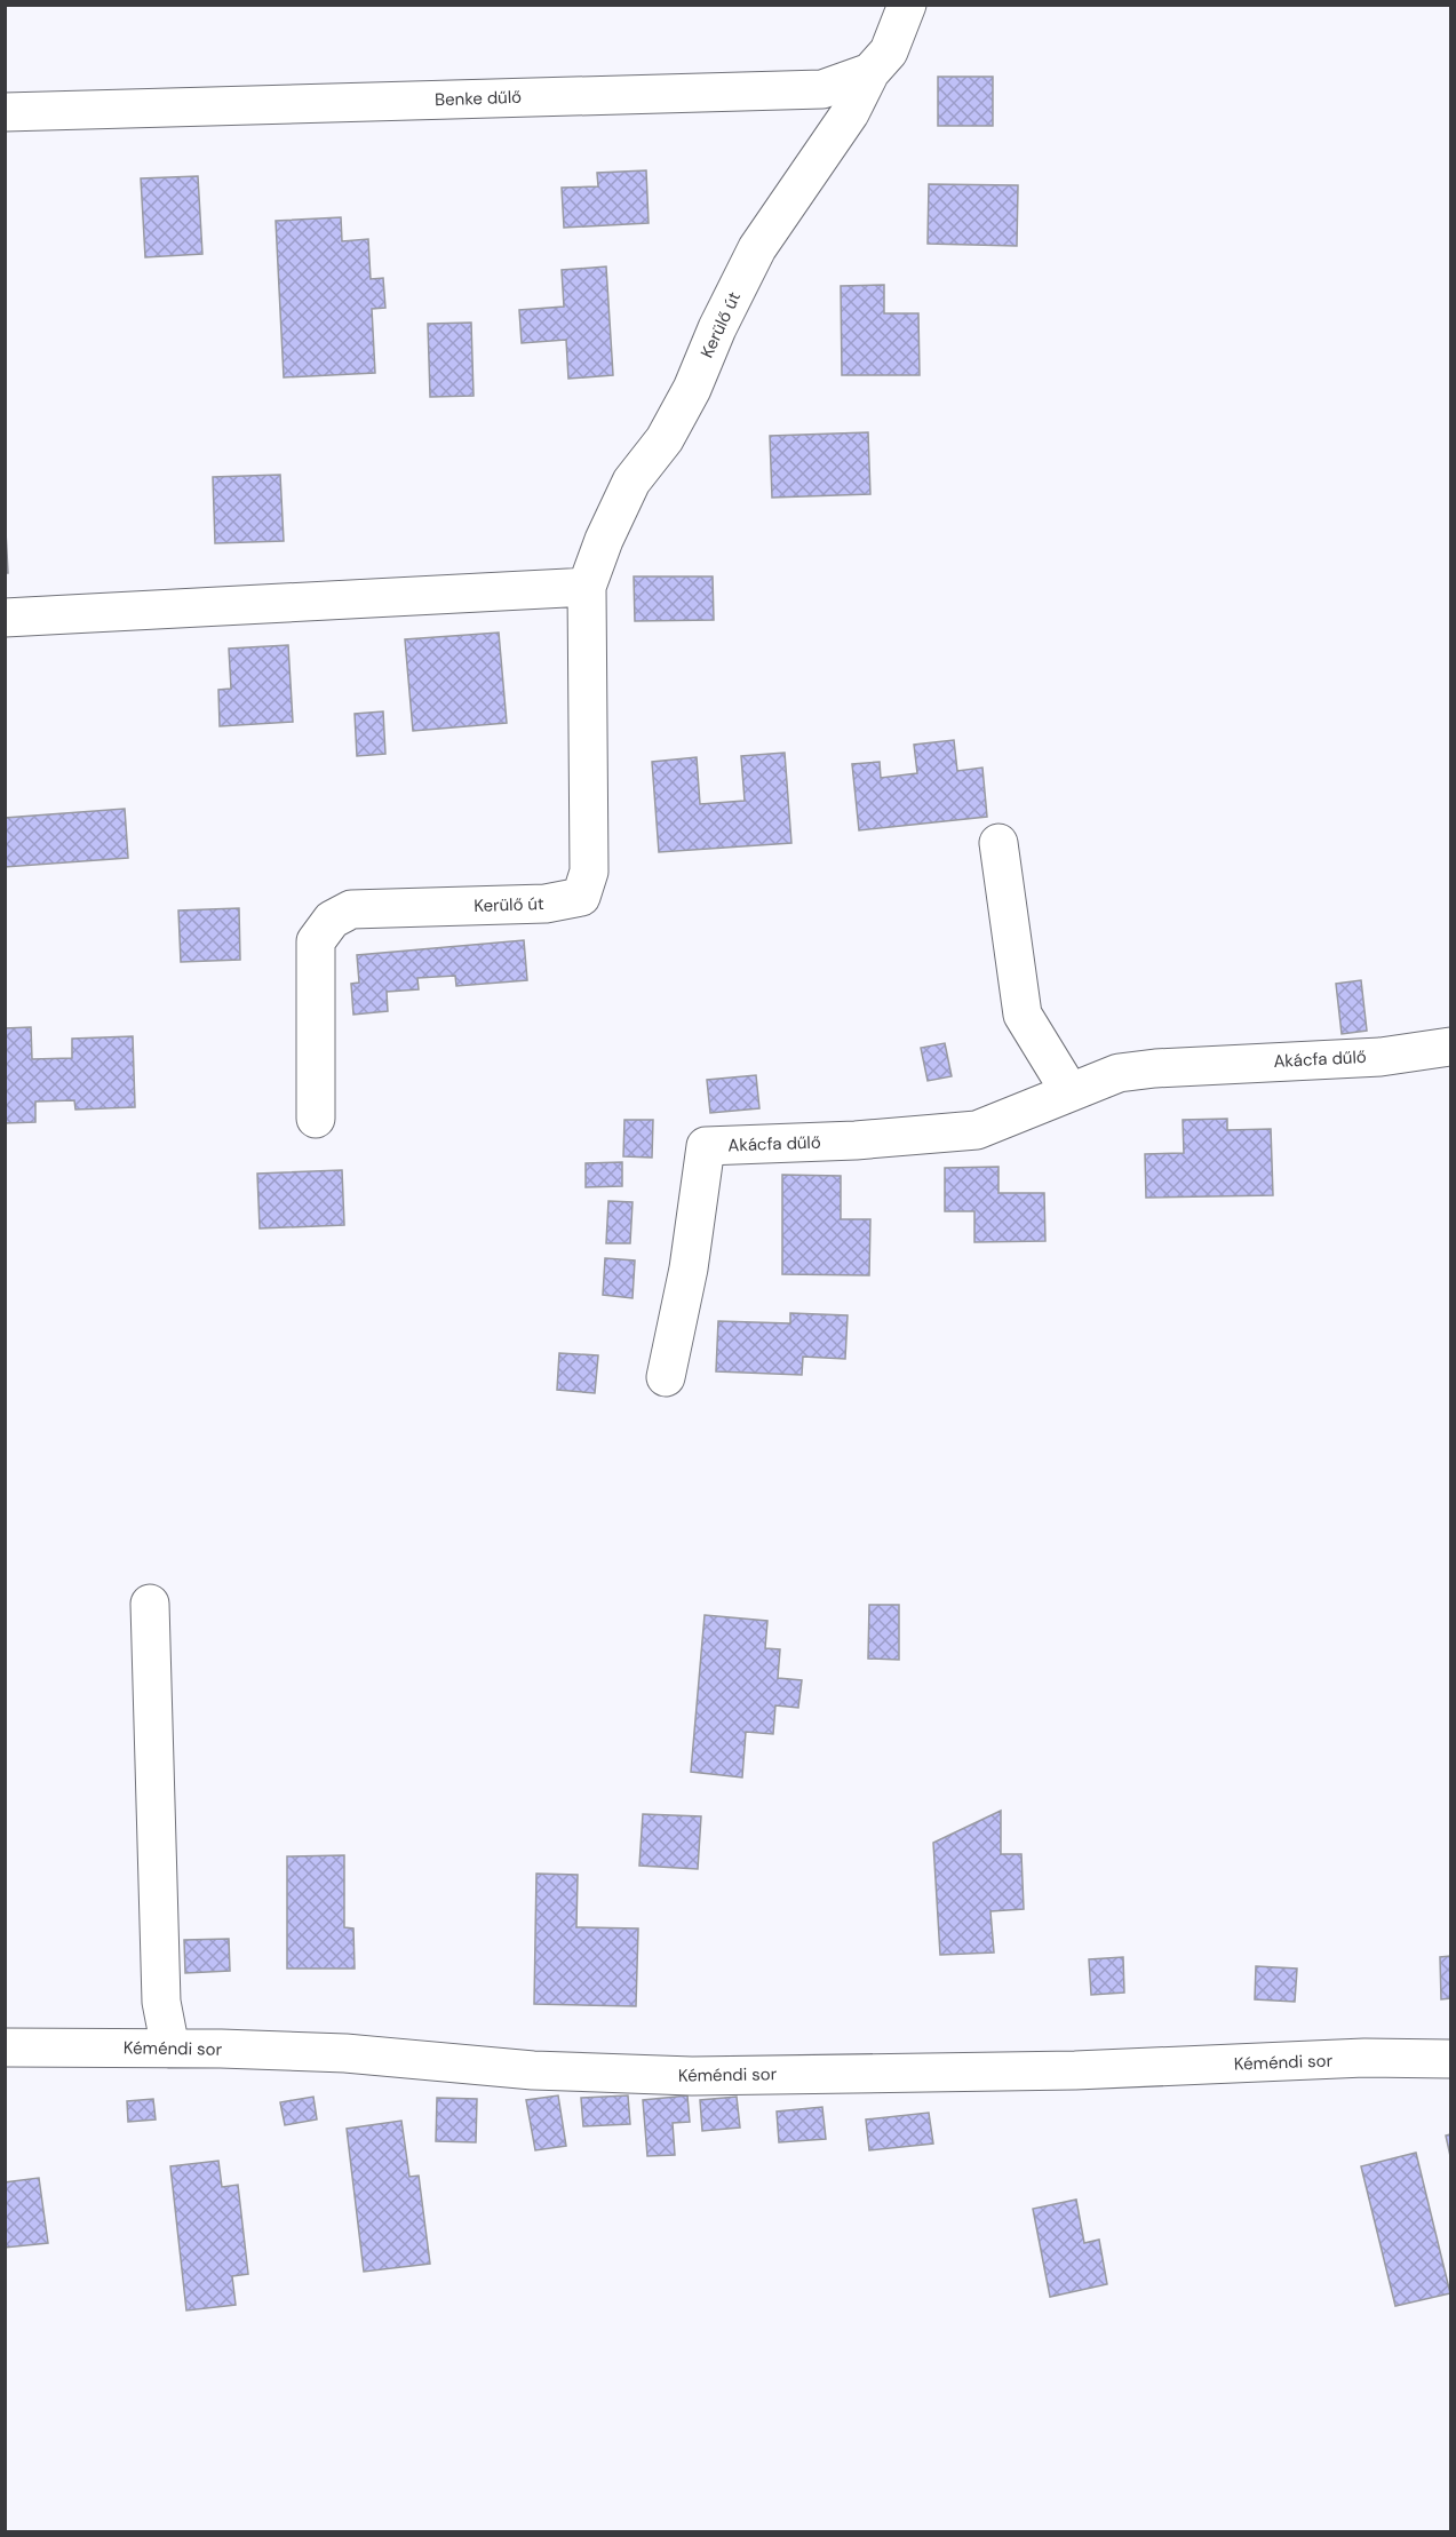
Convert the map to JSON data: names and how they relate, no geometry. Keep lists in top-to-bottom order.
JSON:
{
  "streets": {
    "street": [
      "Benke dűlő",
      "Kerülő út",
      "Akácfa dűlő",
      "Kéméndi sor"
    ]
  },
  "crossings": [
    ["Benke dűlő", "Kerülő út"]
  ]
}
